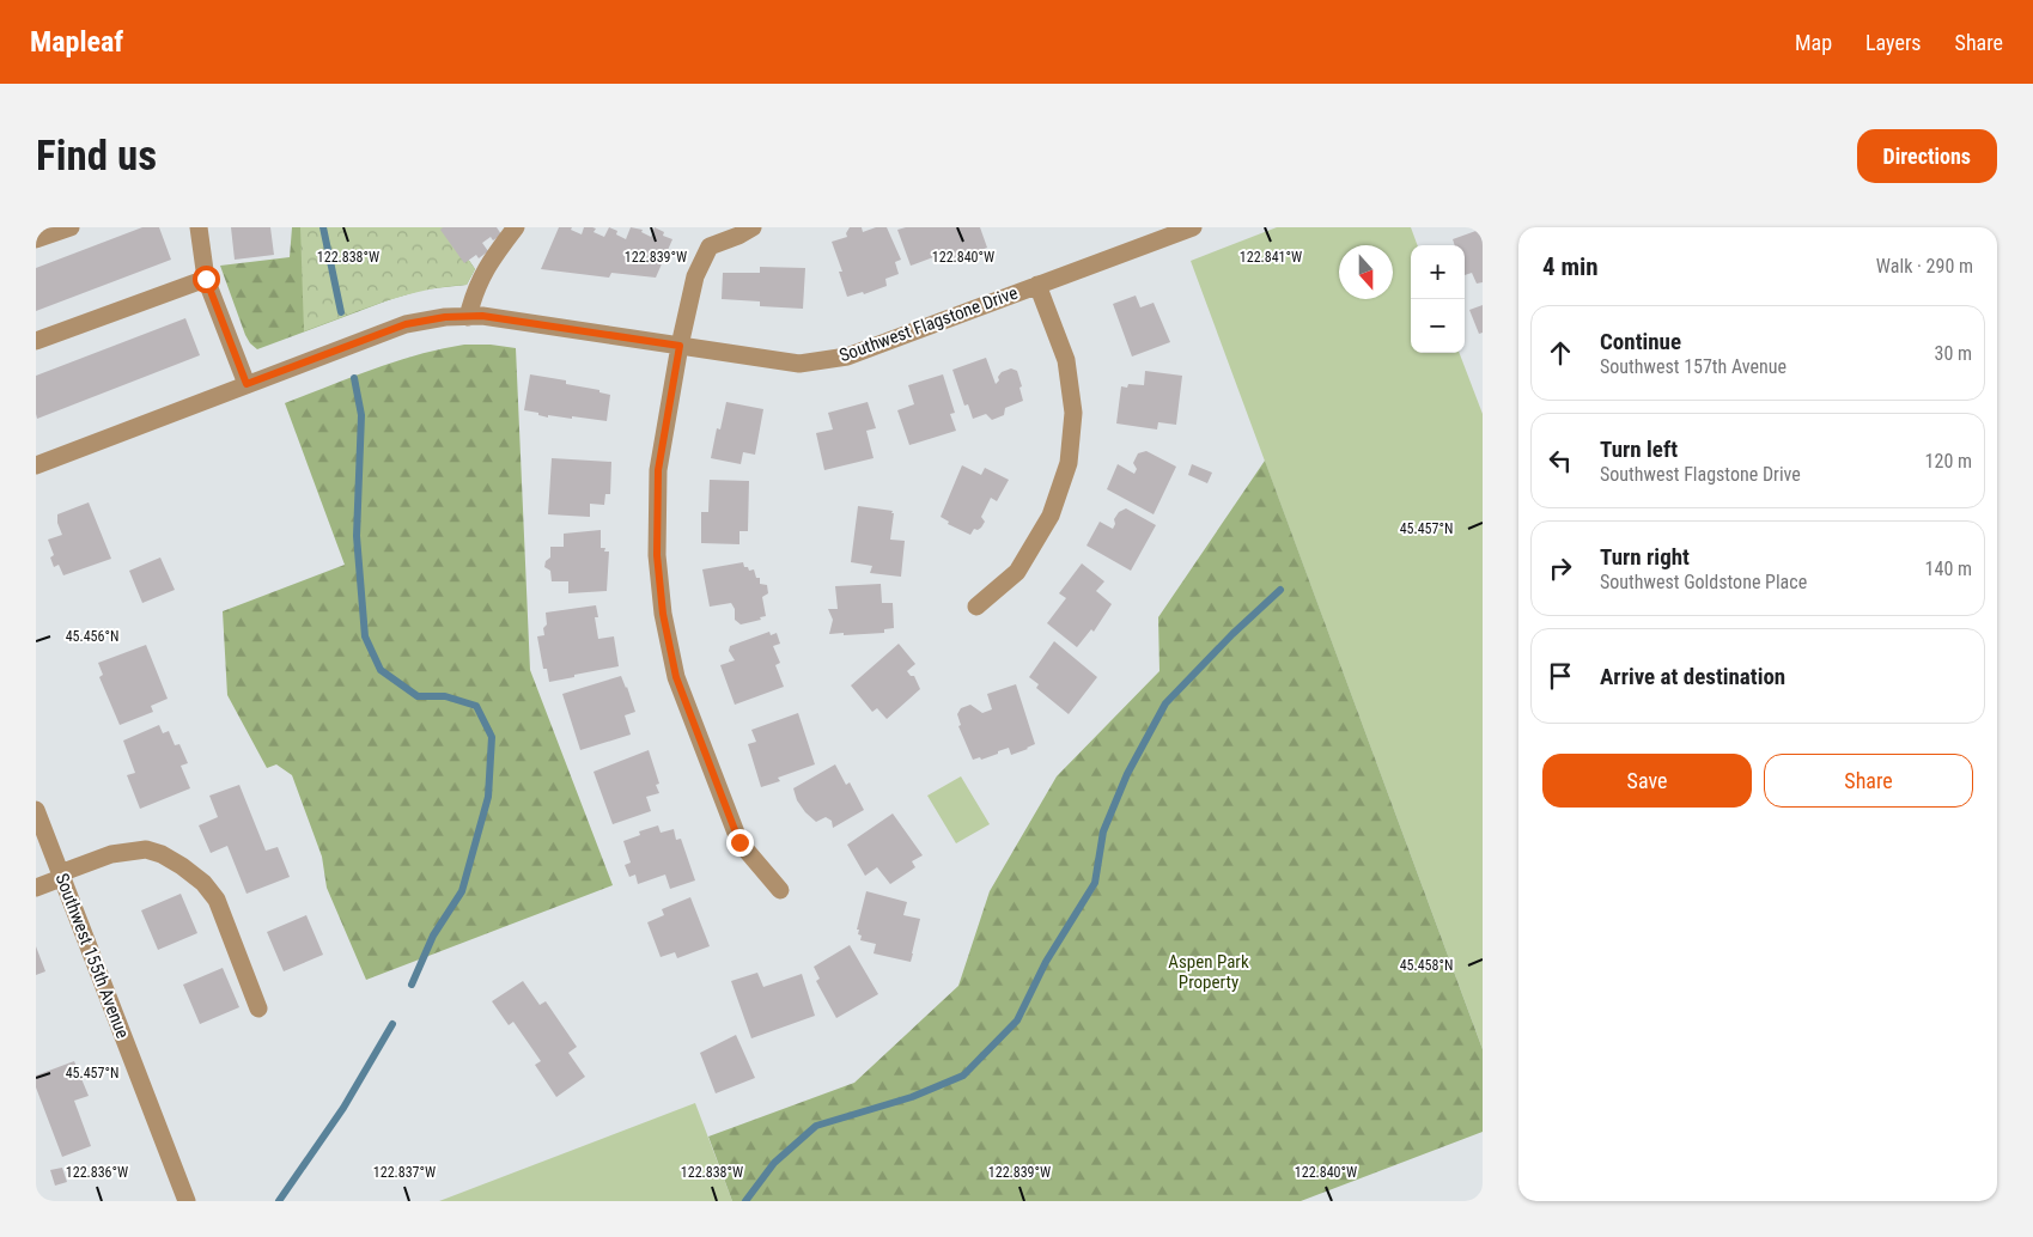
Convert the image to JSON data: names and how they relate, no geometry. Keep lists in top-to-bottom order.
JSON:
{
  "streets": {
    "street": ["Southwest Flagstone Drive", "Southwest 155th Avenue"]
  },
  "parks": ["Aspen Park Property"],
  "north": "bottom",
  "page": {
    "header": "Mapleaf",
    "nav": ["Map", "Layers", "Share"],
    "buttons": [
      "Directions",
      ["Save", "Share"]
    ],
    "title": "Find us",
    "heading": ["4 min", "Walk · 290 m"],
    "map_buttons": ["+", "−"],
    "list": [
      ["Continue", "Southwest 157th Avenue", "30 m"],
      ["Turn left", "Southwest Flagstone Drive", "120 m"],
      ["Turn right", "Southwest Goldstone Place", "140 m"],
      "Arrive at destination"
    ]
  },
  "coordinates": [
    "122.838°W",
    "122.839°W",
    "122.840°W",
    "122.841°W",
    "45.457°N",
    "45.456°N",
    "45.458°N",
    "122.836°W",
    "122.837°W"
  ]
}
